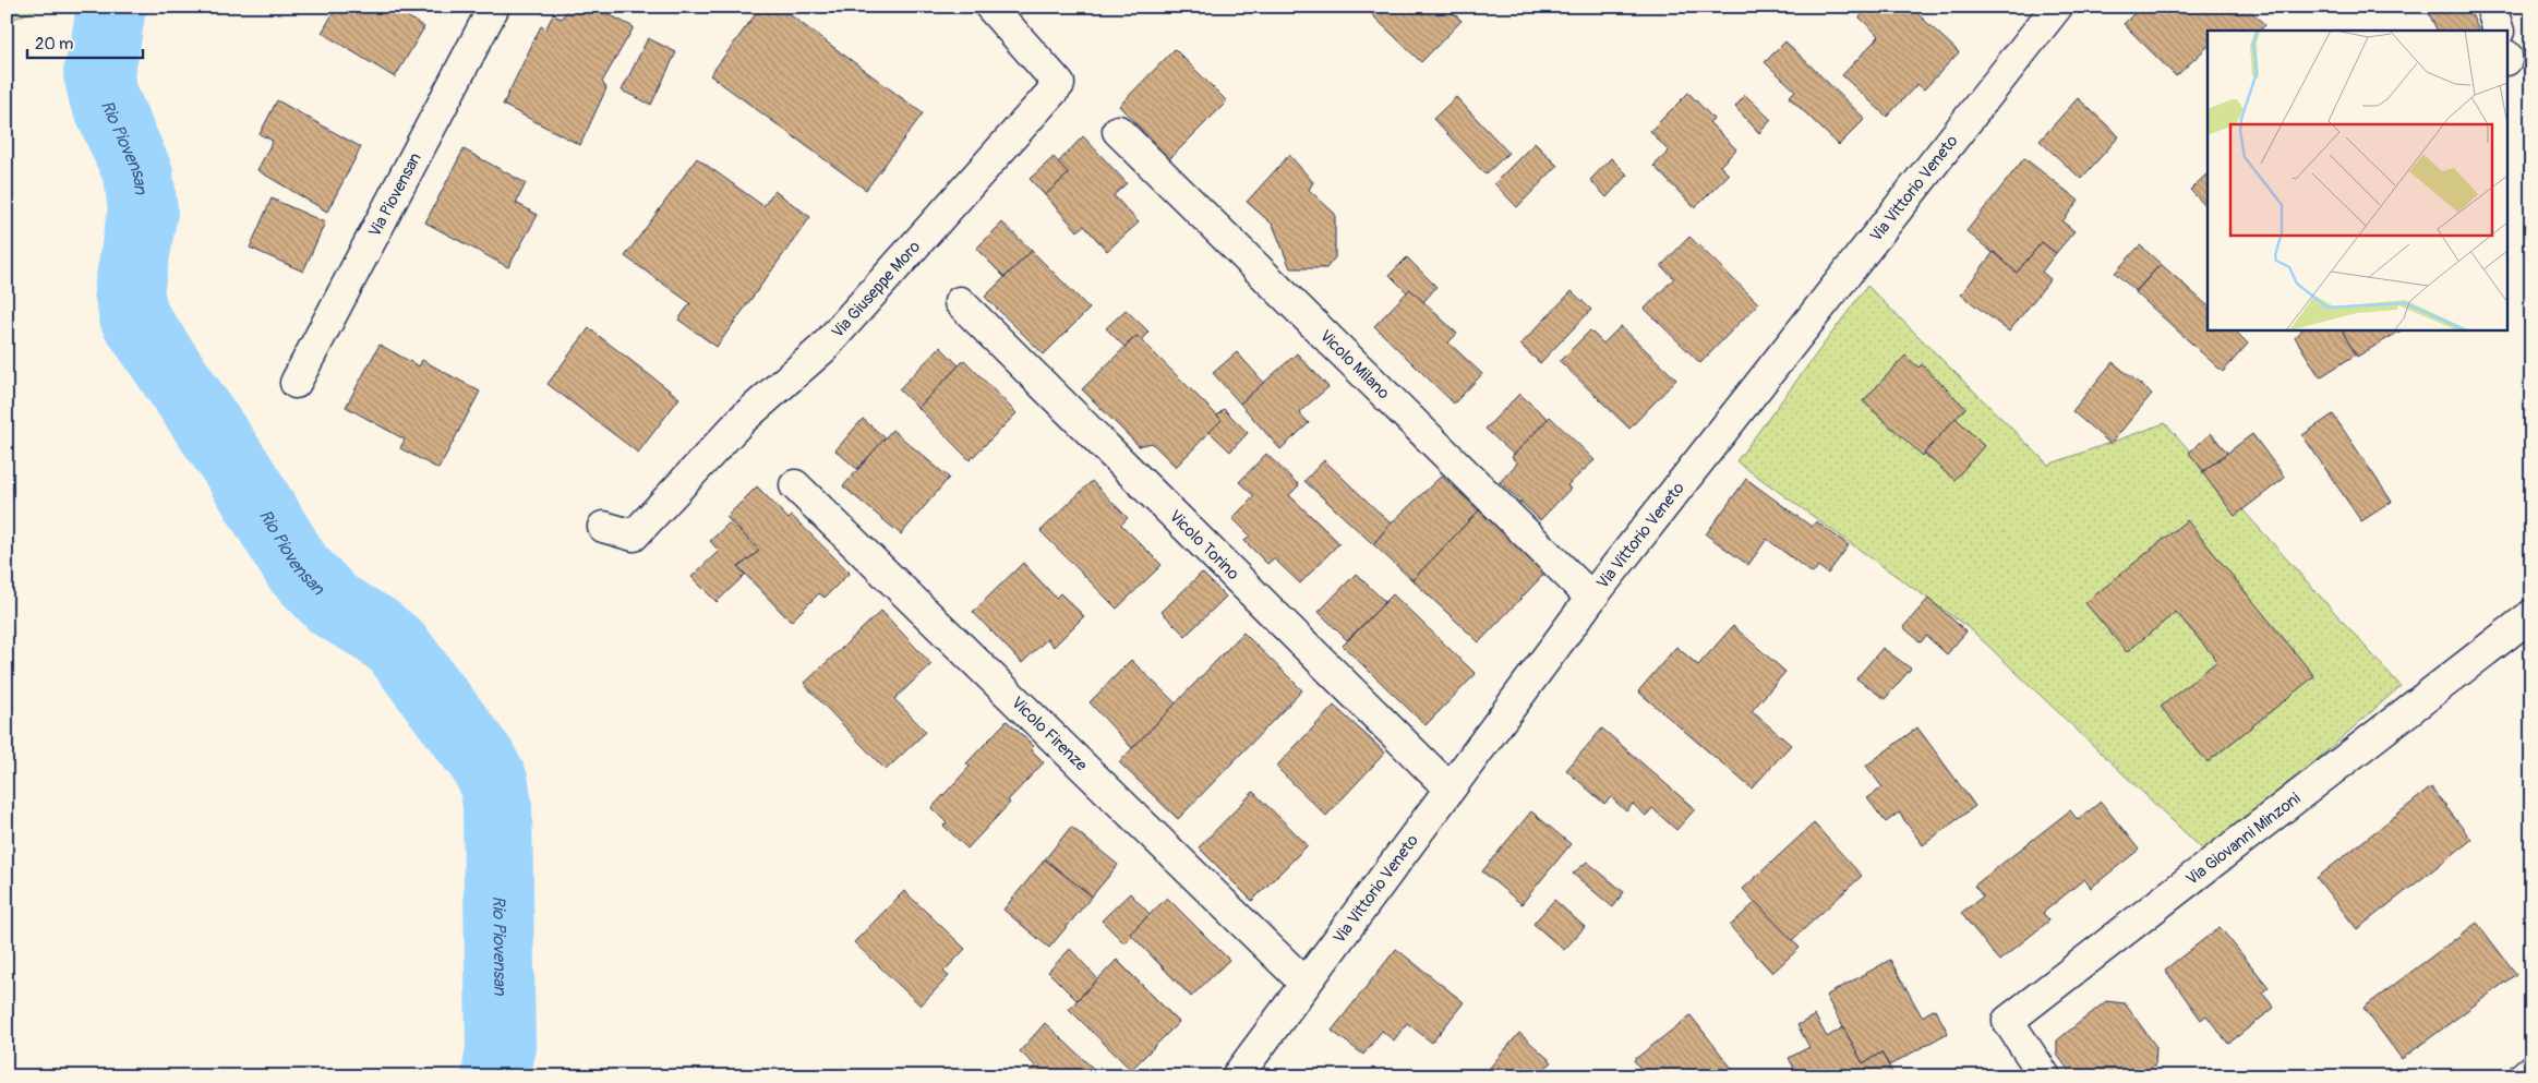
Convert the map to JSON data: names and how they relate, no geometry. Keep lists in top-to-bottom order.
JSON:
{
  "streets": {
    "street": [
      "Via Vittorio Veneto",
      "Via Piovensan",
      "Via Giuseppe Moro",
      "Vicolo Milano",
      "Vicolo Torino",
      "Vicolo Firenze",
      "Via Giovanni Minzoni"
    ]
  },
  "crossings": [
    ["Via Vittorio Veneto", "Vicolo Milano"],
    ["Via Vittorio Veneto", "Vicolo Torino"],
    ["Via Vittorio Veneto", "Vicolo Firenze"]
  ],
  "water": ["Rio Piovensan"],
  "scale_bar": "20 m"
}
